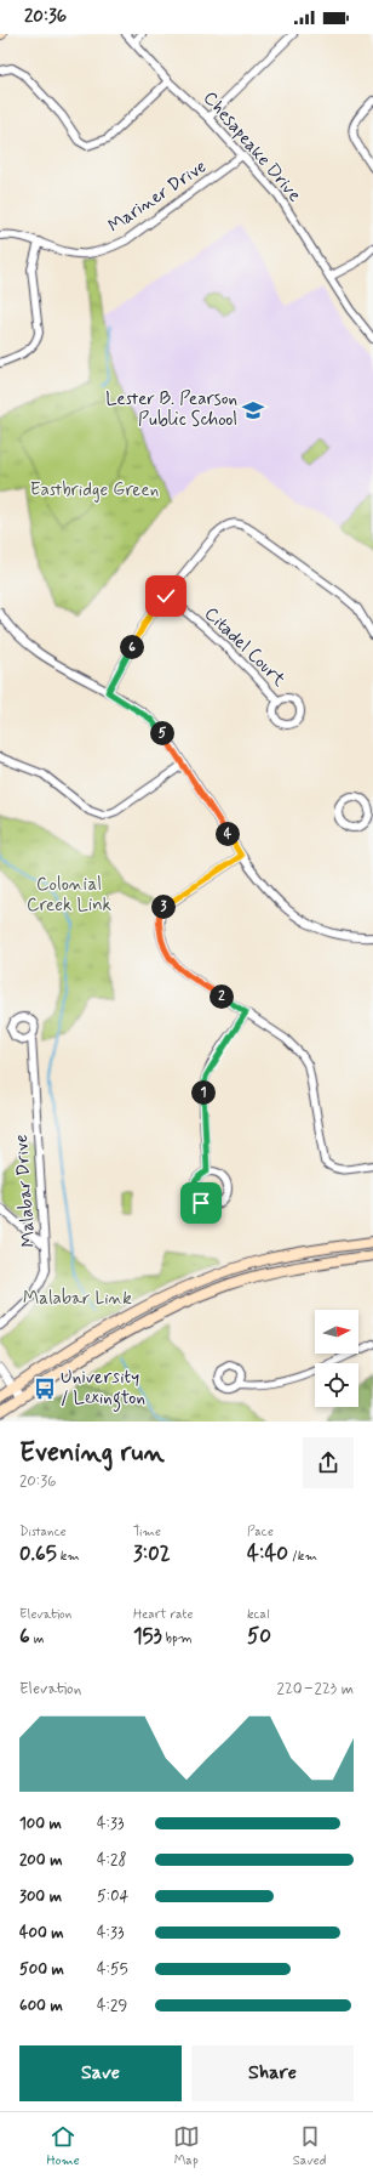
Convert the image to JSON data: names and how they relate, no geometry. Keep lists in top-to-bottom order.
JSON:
{
  "streets": {
    "street": [
      "Chesapeake Drive",
      "Mariner Drive",
      "Citadel Court",
      "Malabar Drive"
    ]
  },
  "crossings": [
    ["Chesapeake Drive", "Mariner Drive"]
  ],
  "parks": ["Eastbridge Green", "Colonial Creek Link", "Malabar Link"],
  "places": {
    "school or university": ["Lester B. Pearson Public School"],
    "bus stop": ["University / Lexington"]
  },
  "north": "right",
  "page": {
    "status": "20:36",
    "pins": [
      "6",
      "5",
      "4",
      "3",
      "2",
      "1"
    ],
    "heading": ["Evening run", "20:36"],
    "stats": [
      ["Distance", "0.65 km"],
      ["Time", "3:02"],
      ["Pace", "4:40 /km"],
      ["Elevation", "6 m"],
      ["Heart rate", "153 bpm"],
      ["kcal", "50"]
    ],
    "chart": ["Elevation", "220–223 m"],
    "list": [
      {
        "name": "100 m",
        "note": "4:33"
      },
      {
        "name": "200 m",
        "note": "4:28"
      },
      {
        "name": "300 m",
        "note": "5:04"
      },
      {
        "name": "400 m",
        "note": "4:33"
      },
      {
        "name": "500 m",
        "note": "4:55"
      },
      {
        "name": "600 m",
        "note": "4:29"
      }
    ],
    "buttons": ["Save", "Share"],
    "tabs": ["Home", "Map", "Saved"]
  }
}
